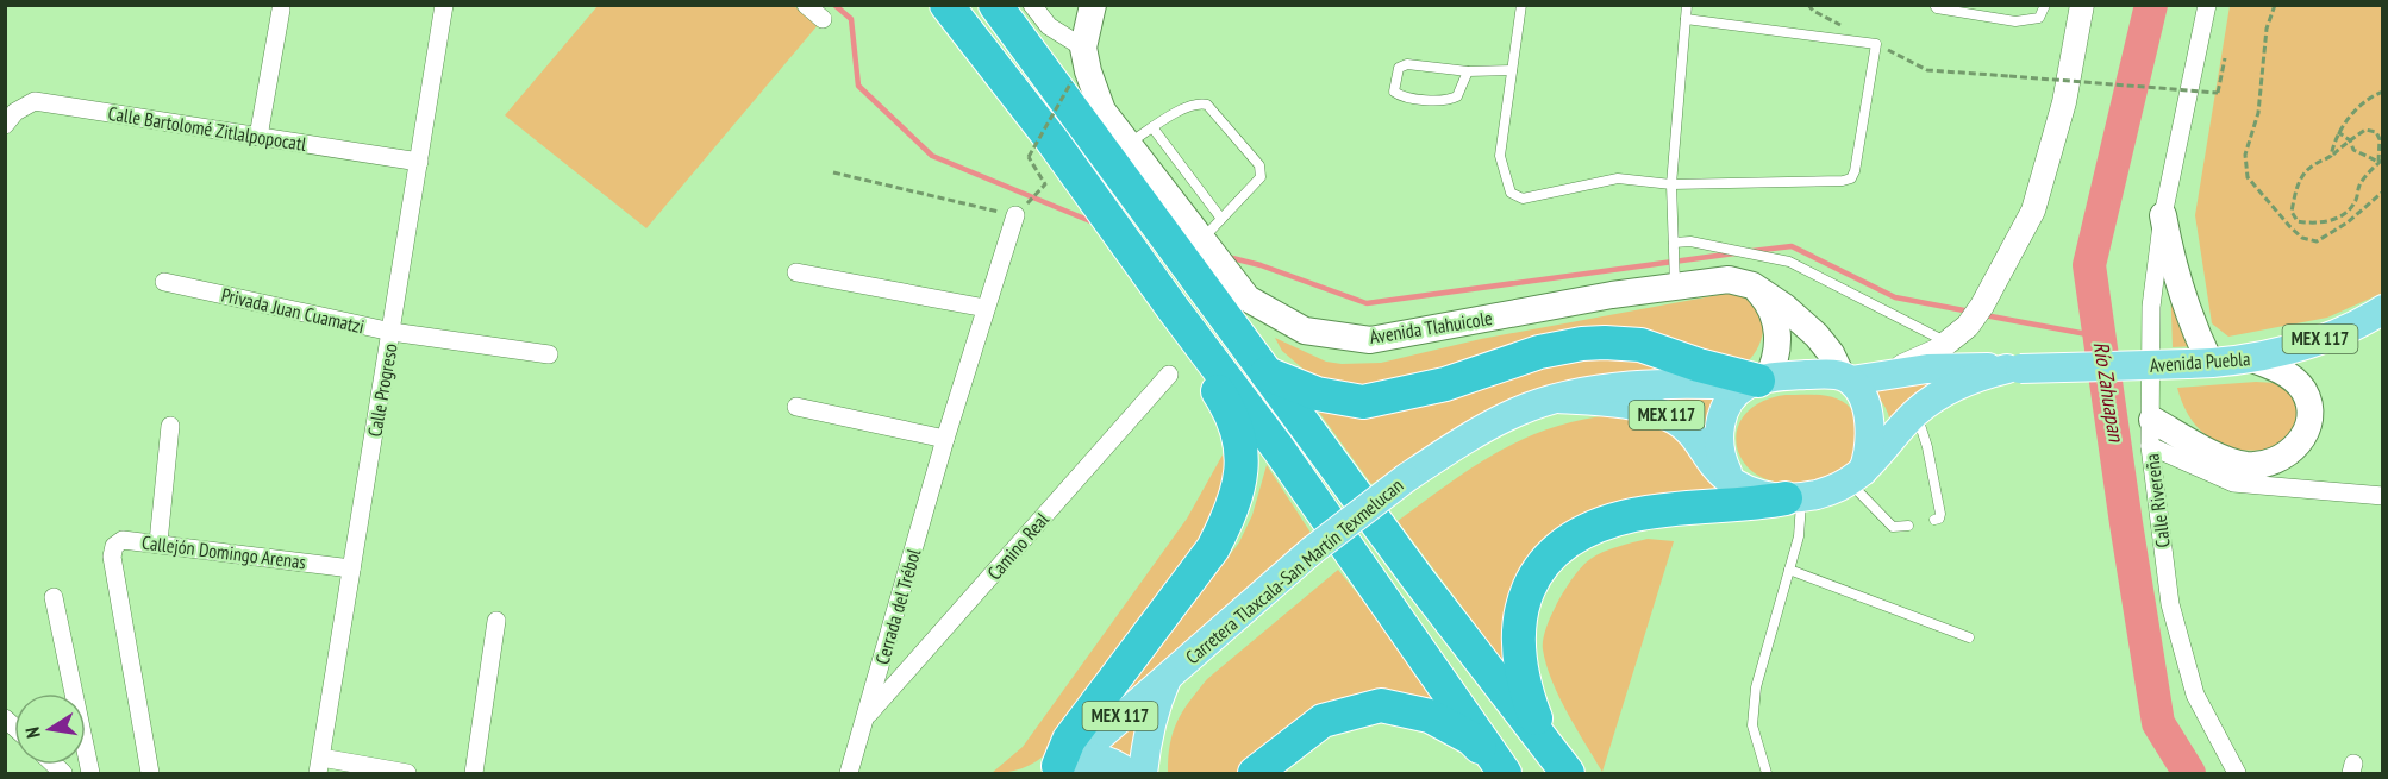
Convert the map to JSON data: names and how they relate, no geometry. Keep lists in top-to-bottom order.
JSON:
{
  "streets": {
    "main road": [
      "Avenida Tlahuicole",
      "MEX 117",
      "Avenida Puebla",
      "Carretera Tlaxcala-San Martín Texmelucan"
    ],
    "street": [
      "Calle Bartolomé Zitlalpopocatl",
      "Privada Juan Cuamatzi",
      "Calle Progreso",
      "Calle Rivereña",
      "Camino Real",
      "Callejón Domingo Arenas",
      "Cerrada del Trébol"
    ]
  },
  "crossings": [
    ["Calle Bartolomé Zitlalpopocatl", "Calle Progreso"],
    ["Privada Juan Cuamatzi", "Calle Progreso"],
    ["Avenida Tlahuicole", "MEX 117"],
    ["MEX 117", "Avenida Puebla"],
    ["MEX 117", "Carretera Tlaxcala-San Martín Texmelucan"],
    ["Calle Progreso", "Callejón Domingo Arenas"],
    ["Camino Real", "Cerrada del Trébol"]
  ],
  "water": ["Río Zahuapan"],
  "north": "left"
}
